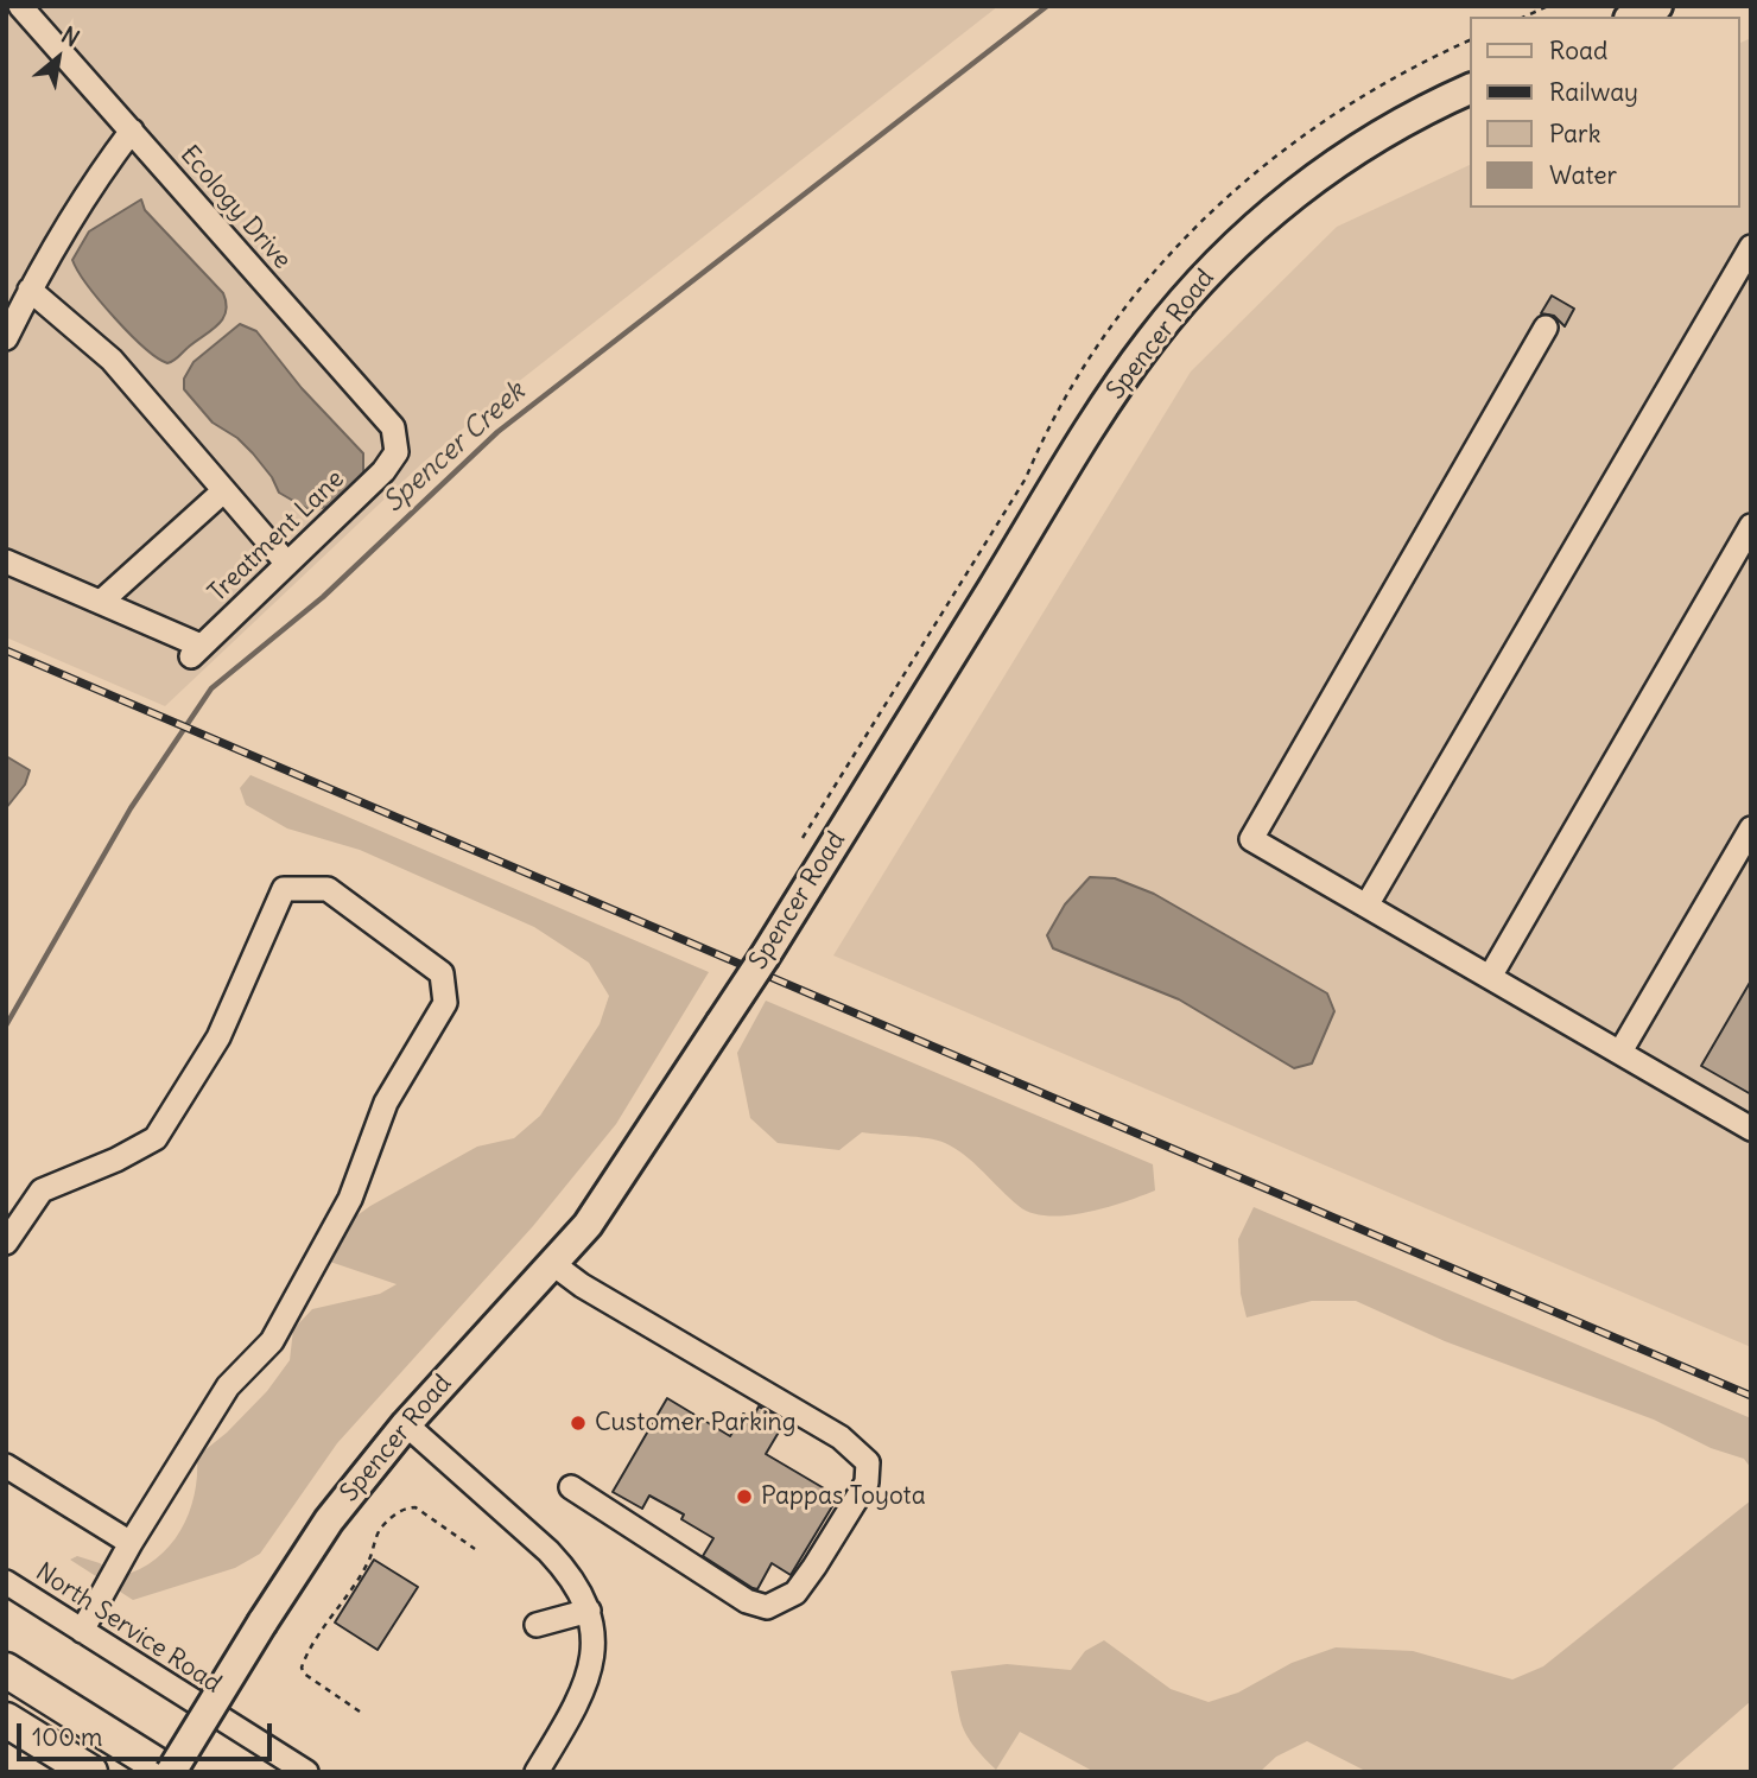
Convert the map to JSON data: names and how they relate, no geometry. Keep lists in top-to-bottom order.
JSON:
{
  "streets": {
    "main road": ["Spencer Road"],
    "street": ["Ecology Drive", "Treatment Lane", "North Service Road"]
  },
  "crossings": [
    ["Ecology Drive", "Treatment Lane"]
  ],
  "water": ["Spencer Creek"],
  "places": ["Customer Parking", "Pappas Toyota"],
  "legend": [
    "Road",
    "Railway",
    "Park",
    "Water"
  ],
  "scale_bar": "100 m",
  "north": "top right"
}
